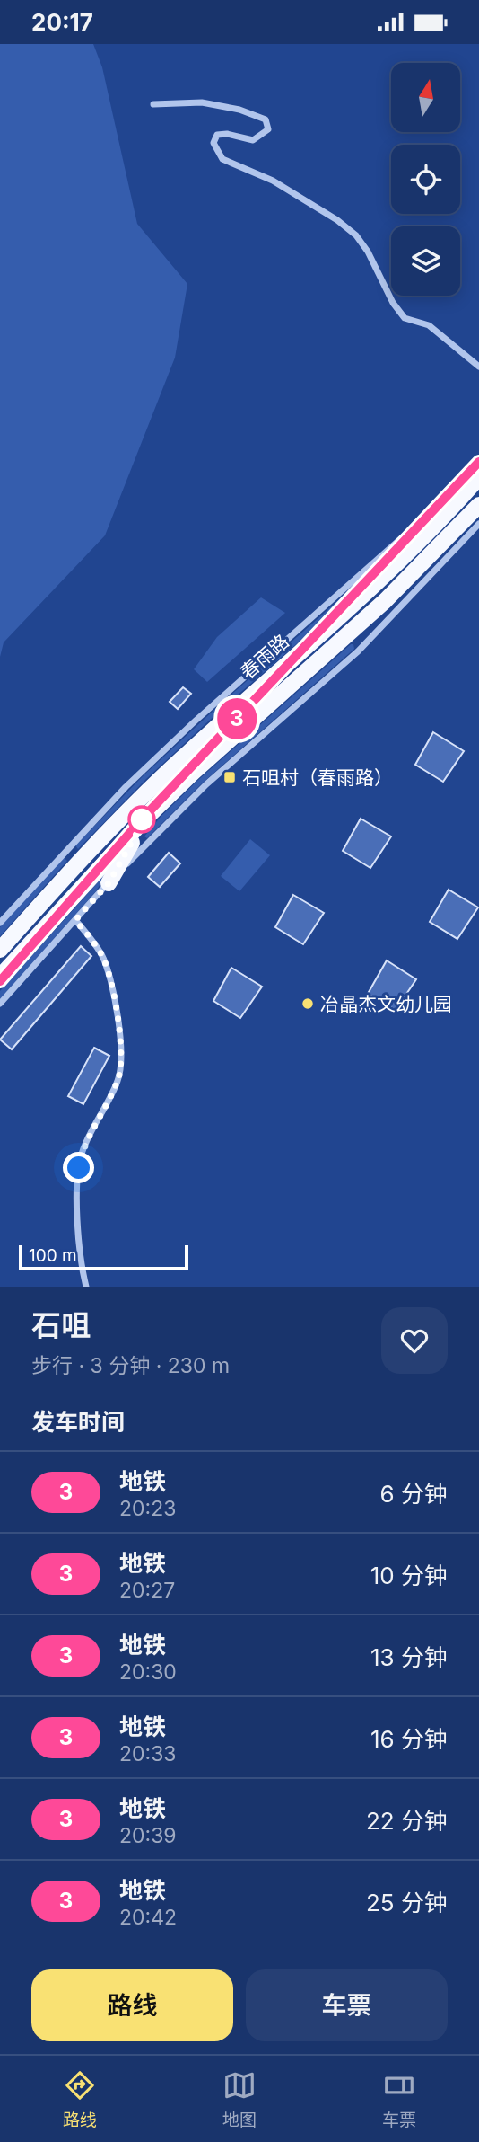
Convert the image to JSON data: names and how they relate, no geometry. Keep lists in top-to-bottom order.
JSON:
{
  "streets": {
    "main road": ["春雨路"]
  },
  "places": {
    "transit": ["石咀村（春雨路）"],
    "other": ["冶晶杰文幼儿园"]
  },
  "lines": ["metro line 3"],
  "scale_bar": "100 m",
  "north": "top",
  "page": {
    "status": "20:17",
    "on_map": "3",
    "scale": "100 m",
    "heading": [
      ["石咀", "步行 · 3 分钟 · 230 m"],
      "发车时间"
    ],
    "list": [
      {
        "mark": "3",
        "name": "地铁",
        "note": "20:23",
        "value": "6 分钟"
      },
      {
        "mark": "3",
        "name": "地铁",
        "note": "20:27",
        "value": "10 分钟"
      },
      {
        "mark": "3",
        "name": "地铁",
        "note": "20:30",
        "value": "13 分钟"
      },
      {
        "mark": "3",
        "name": "地铁",
        "note": "20:33",
        "value": "16 分钟"
      },
      {
        "mark": "3",
        "name": "地铁",
        "note": "20:39",
        "value": "22 分钟"
      },
      {
        "mark": "3",
        "name": "地铁",
        "note": "20:42",
        "value": "25 分钟"
      }
    ],
    "buttons": ["路线", "车票"],
    "tabs": ["路线", "地图", "车票"]
  }
}
